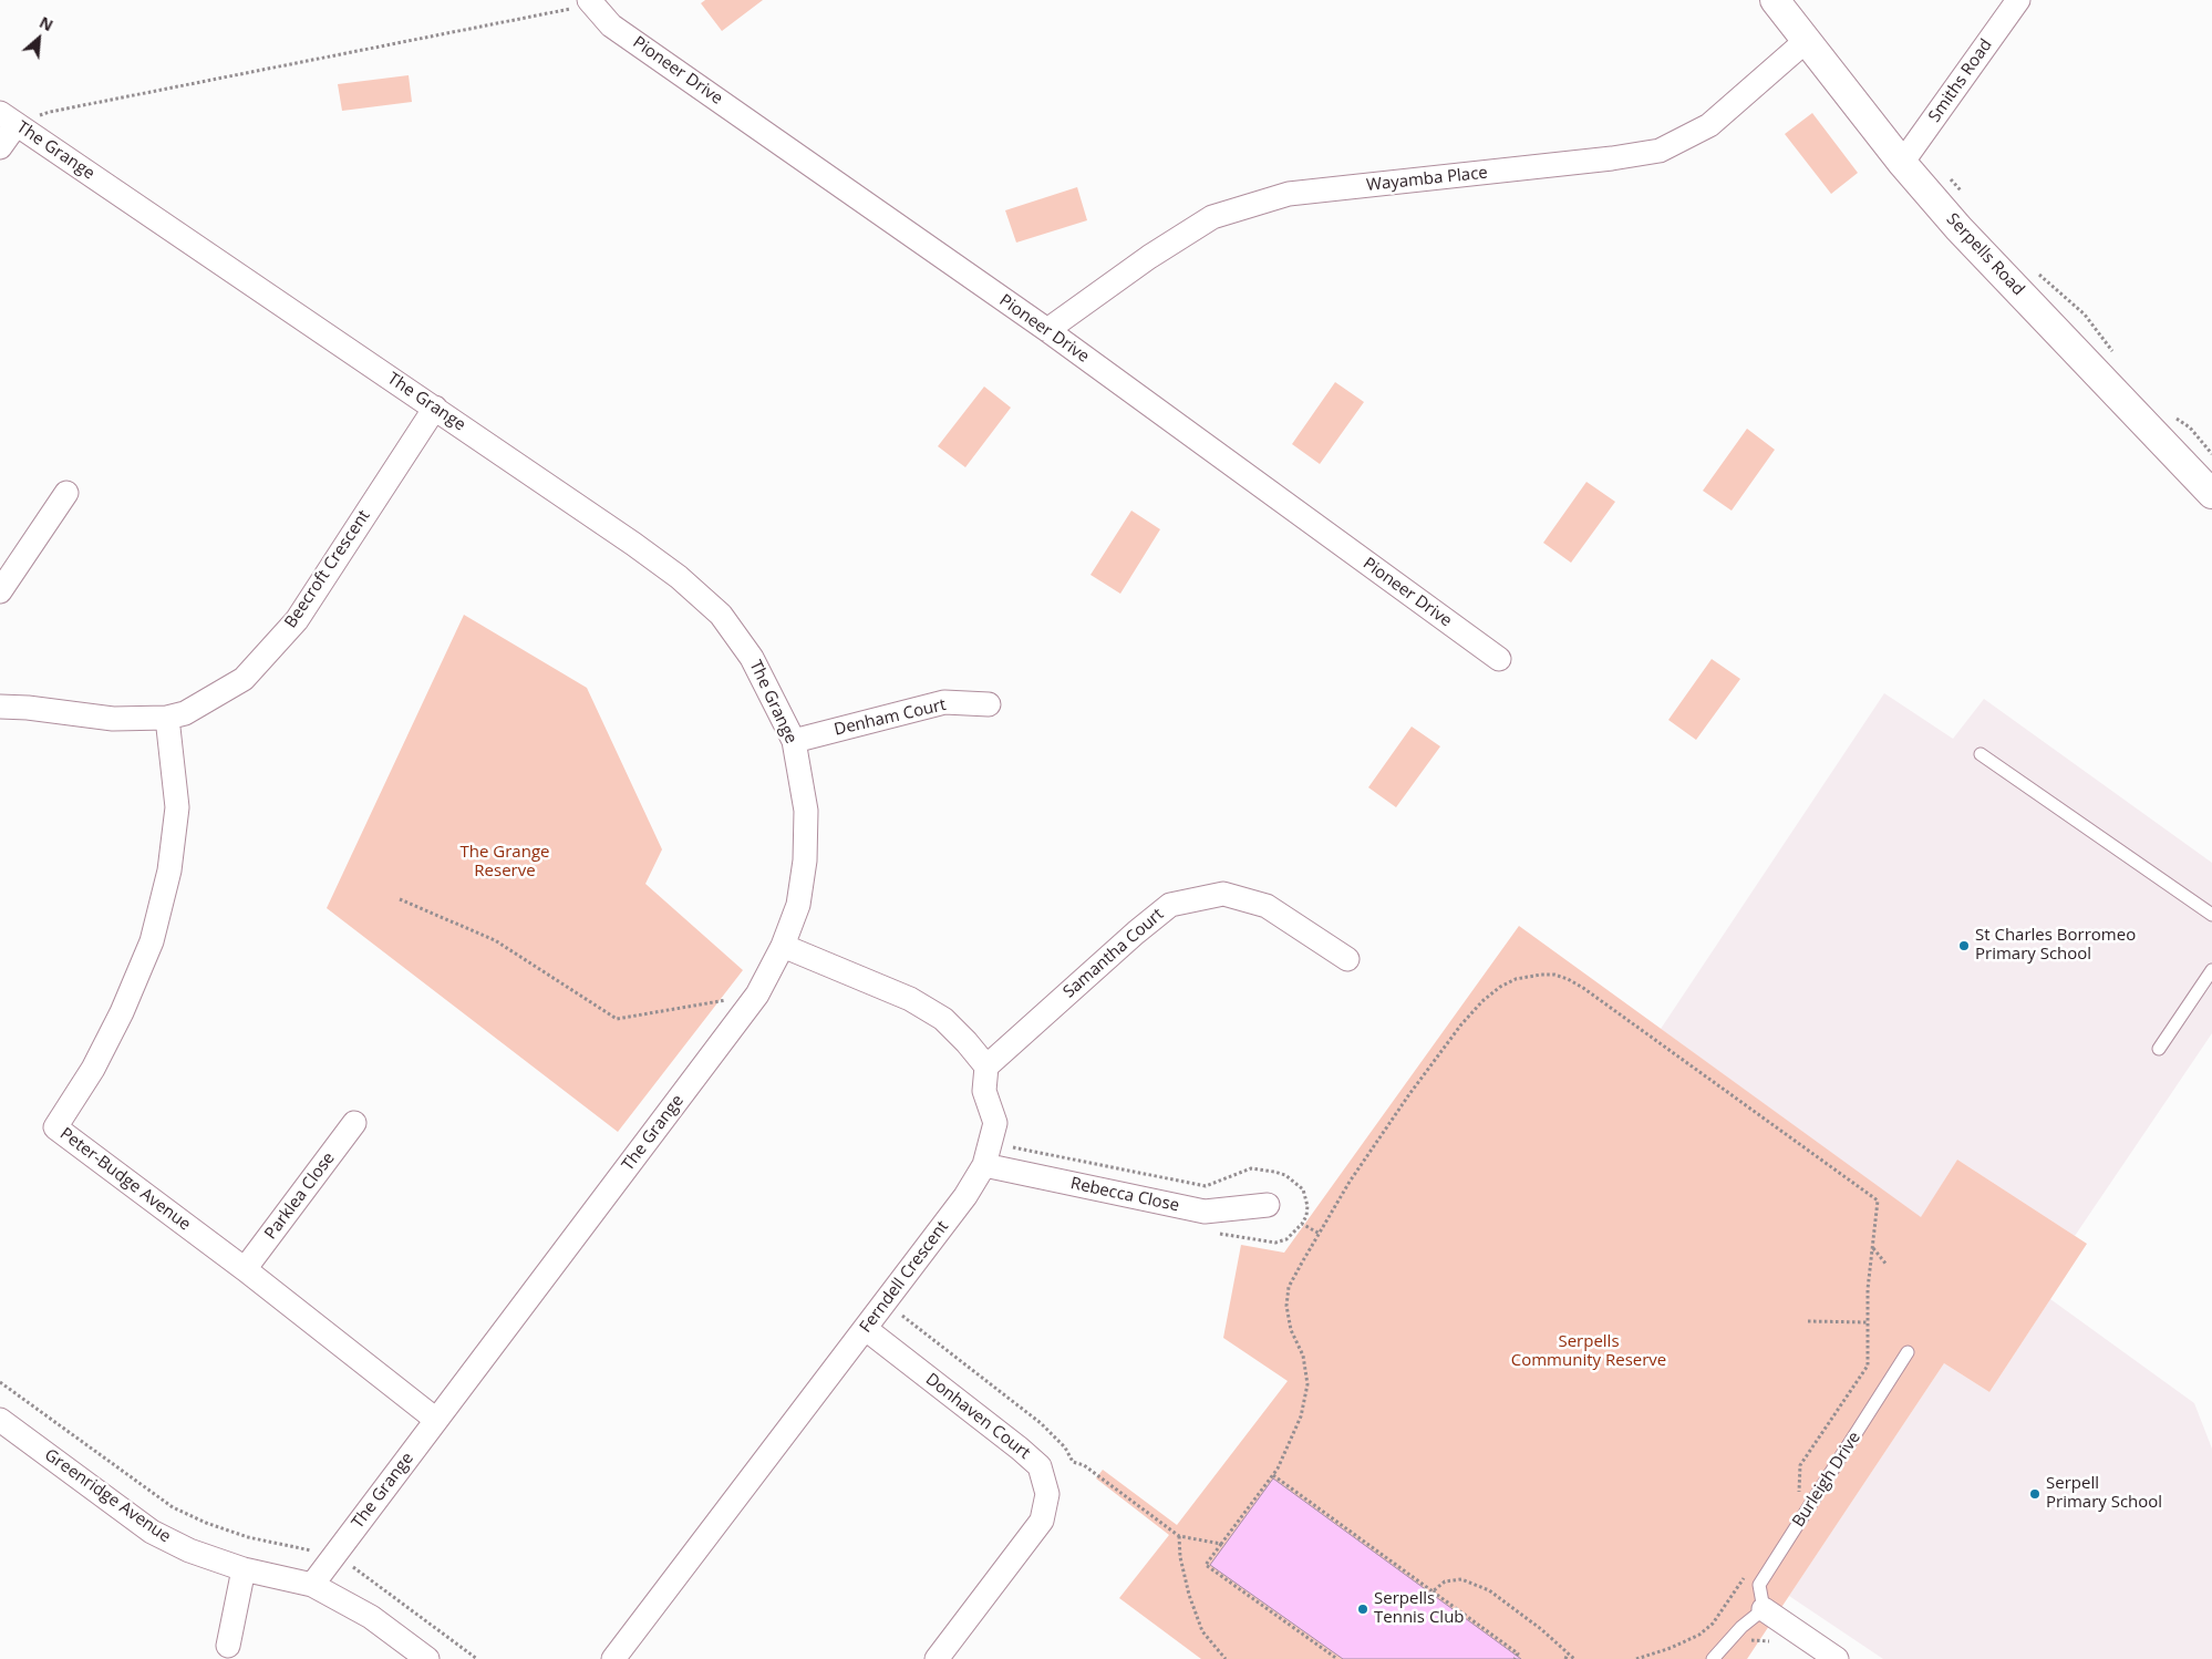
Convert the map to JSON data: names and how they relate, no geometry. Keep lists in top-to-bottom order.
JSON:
{
  "streets": {
    "street": [
      "Pioneer Drive",
      "Smiths Road",
      "The Grange",
      "Wayamba Place",
      "Serpells Road",
      "Beecroft Crescent",
      "Denham Court",
      "Samantha Court",
      "Peter-Budge Avenue",
      "Rebecca Close",
      "Parklea Close",
      "Ferndell Crescent",
      "Donhaven Court",
      "Greenridge Avenue"
    ],
    "lane": ["Burleigh Drive"]
  },
  "crossings": [
    ["Pioneer Drive", "Wayamba Place"],
    ["Smiths Road", "Serpells Road"],
    ["The Grange", "Beecroft Crescent"],
    ["The Grange", "Denham Court"],
    ["The Grange", "Peter-Budge Avenue"],
    ["The Grange", "Greenridge Avenue"],
    ["Wayamba Place", "Serpells Road"],
    ["Beecroft Crescent", "Peter-Budge Avenue"],
    ["Samantha Court", "Ferndell Crescent"],
    ["Peter-Budge Avenue", "Parklea Close"],
    ["Rebecca Close", "Ferndell Crescent"],
    ["Ferndell Crescent", "Donhaven Court"]
  ],
  "parks": ["The Grange Reserve", "Serpells Community Reserve"],
  "places": ["St Charles Borromeo Primary School", "Serpell Primary School", "Serpells Tennis Club"],
  "north": "top right"
}
